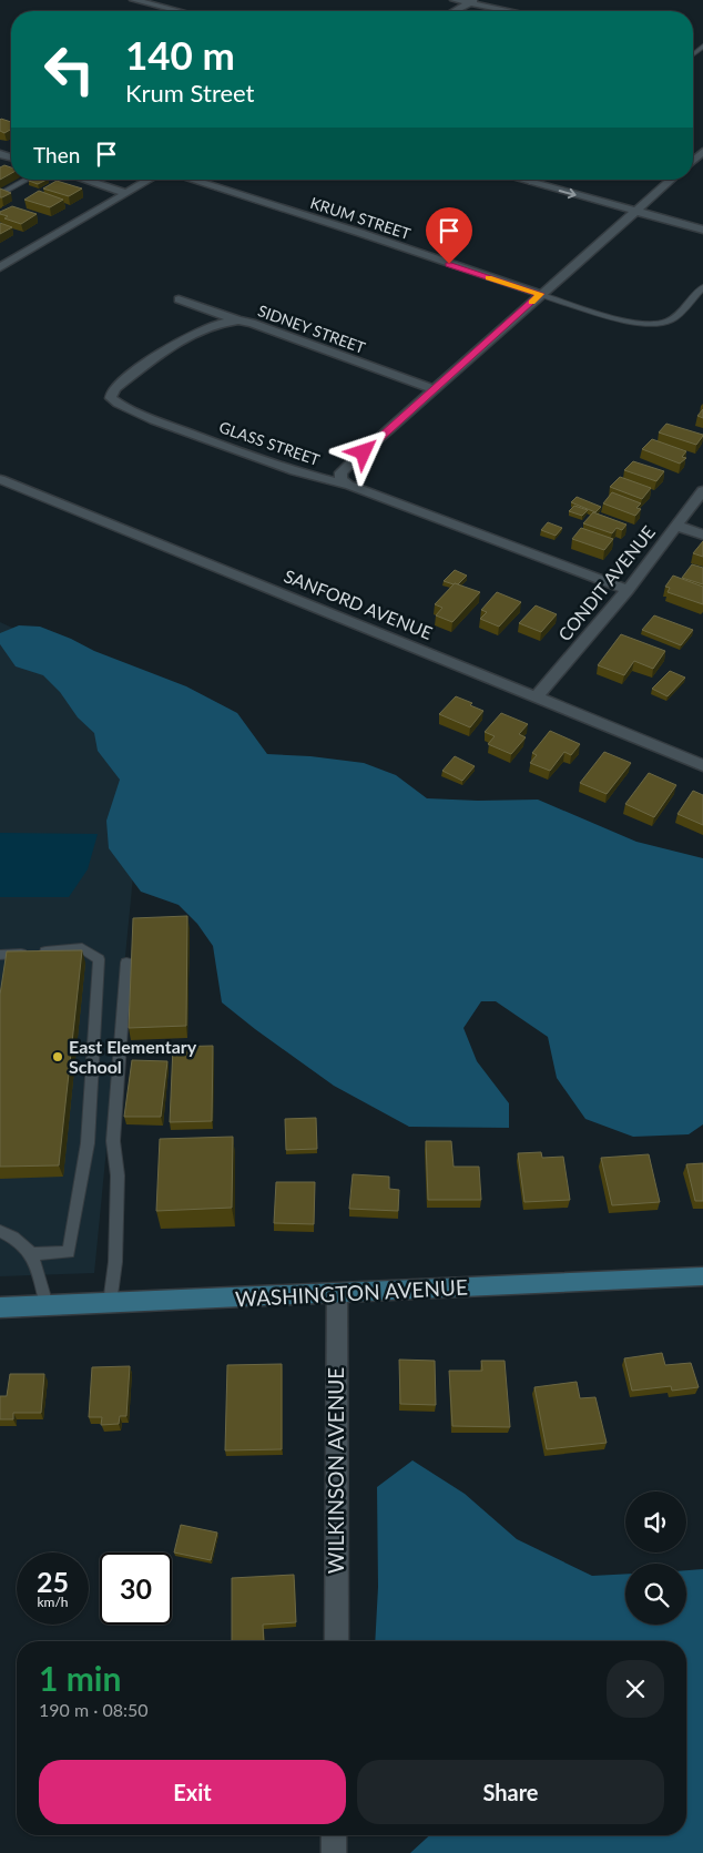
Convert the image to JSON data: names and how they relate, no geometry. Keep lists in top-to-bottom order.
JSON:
{
  "streets": {
    "main road": ["WASHINGTON AVENUE"],
    "street": [
      "KRUM STREET",
      "SIDNEY STREET",
      "GLASS STREET",
      "CONDIT AVENUE",
      "SANFORD AVENUE",
      "WILKINSON AVENUE"
    ]
  },
  "crossings": [
    ["SIDNEY STREET", "GLASS STREET"],
    ["GLASS STREET", "CONDIT AVENUE"],
    ["CONDIT AVENUE", "SANFORD AVENUE"],
    ["WASHINGTON AVENUE", "WILKINSON AVENUE"]
  ],
  "places": ["East Elementary School"],
  "page": {
    "turn": ["140 m", "Krum Street"],
    "then": "Then",
    "speed": "25 km/h",
    "limit": "30",
    "heading": ["1 min", "190 m · 08:50"],
    "buttons": ["Exit", "Share"]
  }
}
